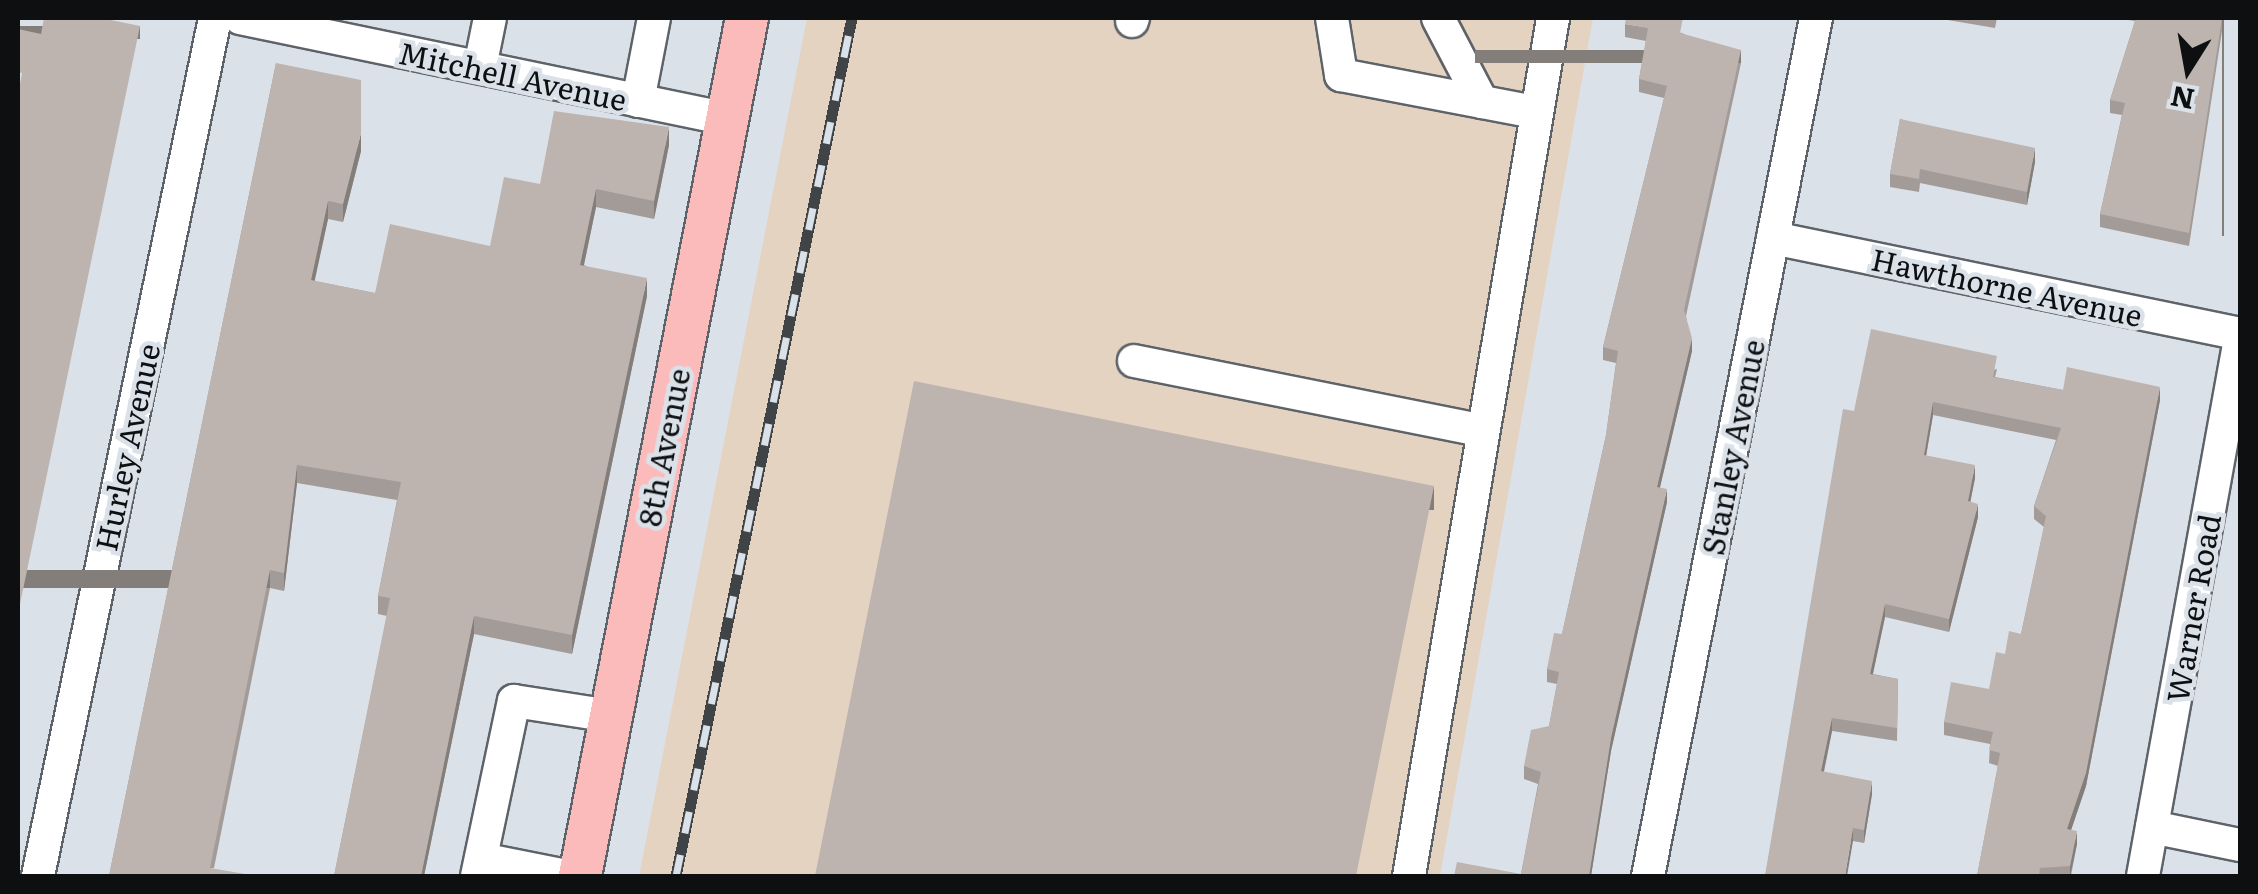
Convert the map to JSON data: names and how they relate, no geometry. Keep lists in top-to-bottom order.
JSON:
{
  "streets": {
    "main road": ["8th Avenue"],
    "street": [
      "Mitchell Avenue",
      "Hawthorne Avenue",
      "Hurley Avenue",
      "Stanley Avenue",
      "Warner Road"
    ]
  },
  "crossings": [
    ["Mitchell Avenue", "8th Avenue"],
    ["Hawthorne Avenue", "Stanley Avenue"],
    ["Hawthorne Avenue", "Warner Road"]
  ],
  "north": "bottom"
}
